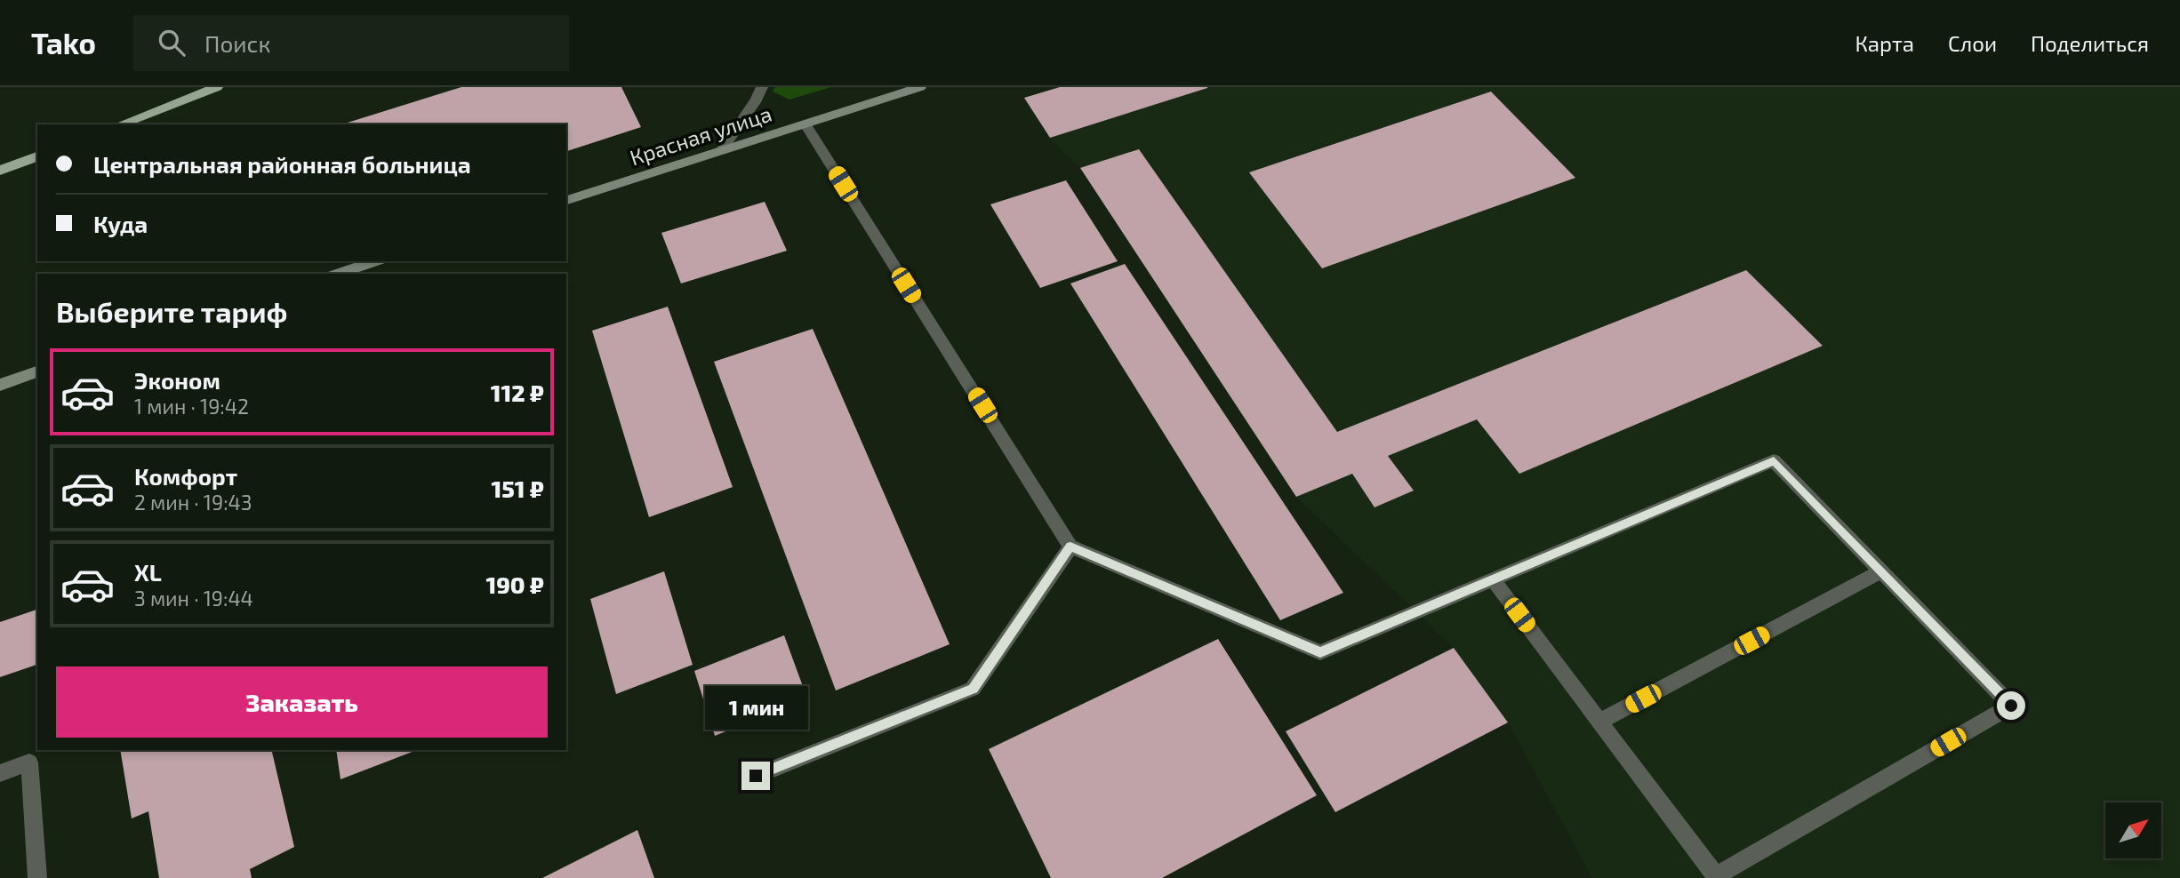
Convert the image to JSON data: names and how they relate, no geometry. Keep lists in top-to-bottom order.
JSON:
{
  "streets": {
    "main road": ["Красная улица"]
  },
  "north": "top right",
  "page": {
    "header": "Tako",
    "search": "Поиск",
    "nav": ["Карта", "Слои", "Поделиться"],
    "banner": ["Центральная районная больница", "Куда"],
    "heading": "Выберите тариф",
    "list": [
      {
        "name": "Эконом",
        "note": "1 мин · 19:42",
        "value": "112 ₽"
      },
      {
        "name": "Комфорт",
        "note": "2 мин · 19:43",
        "value": "151 ₽"
      },
      {
        "name": "XL",
        "note": "3 мин · 19:44",
        "value": "190 ₽"
      }
    ],
    "buttons": "Заказать",
    "bubble": "1 мин"
  }
}
